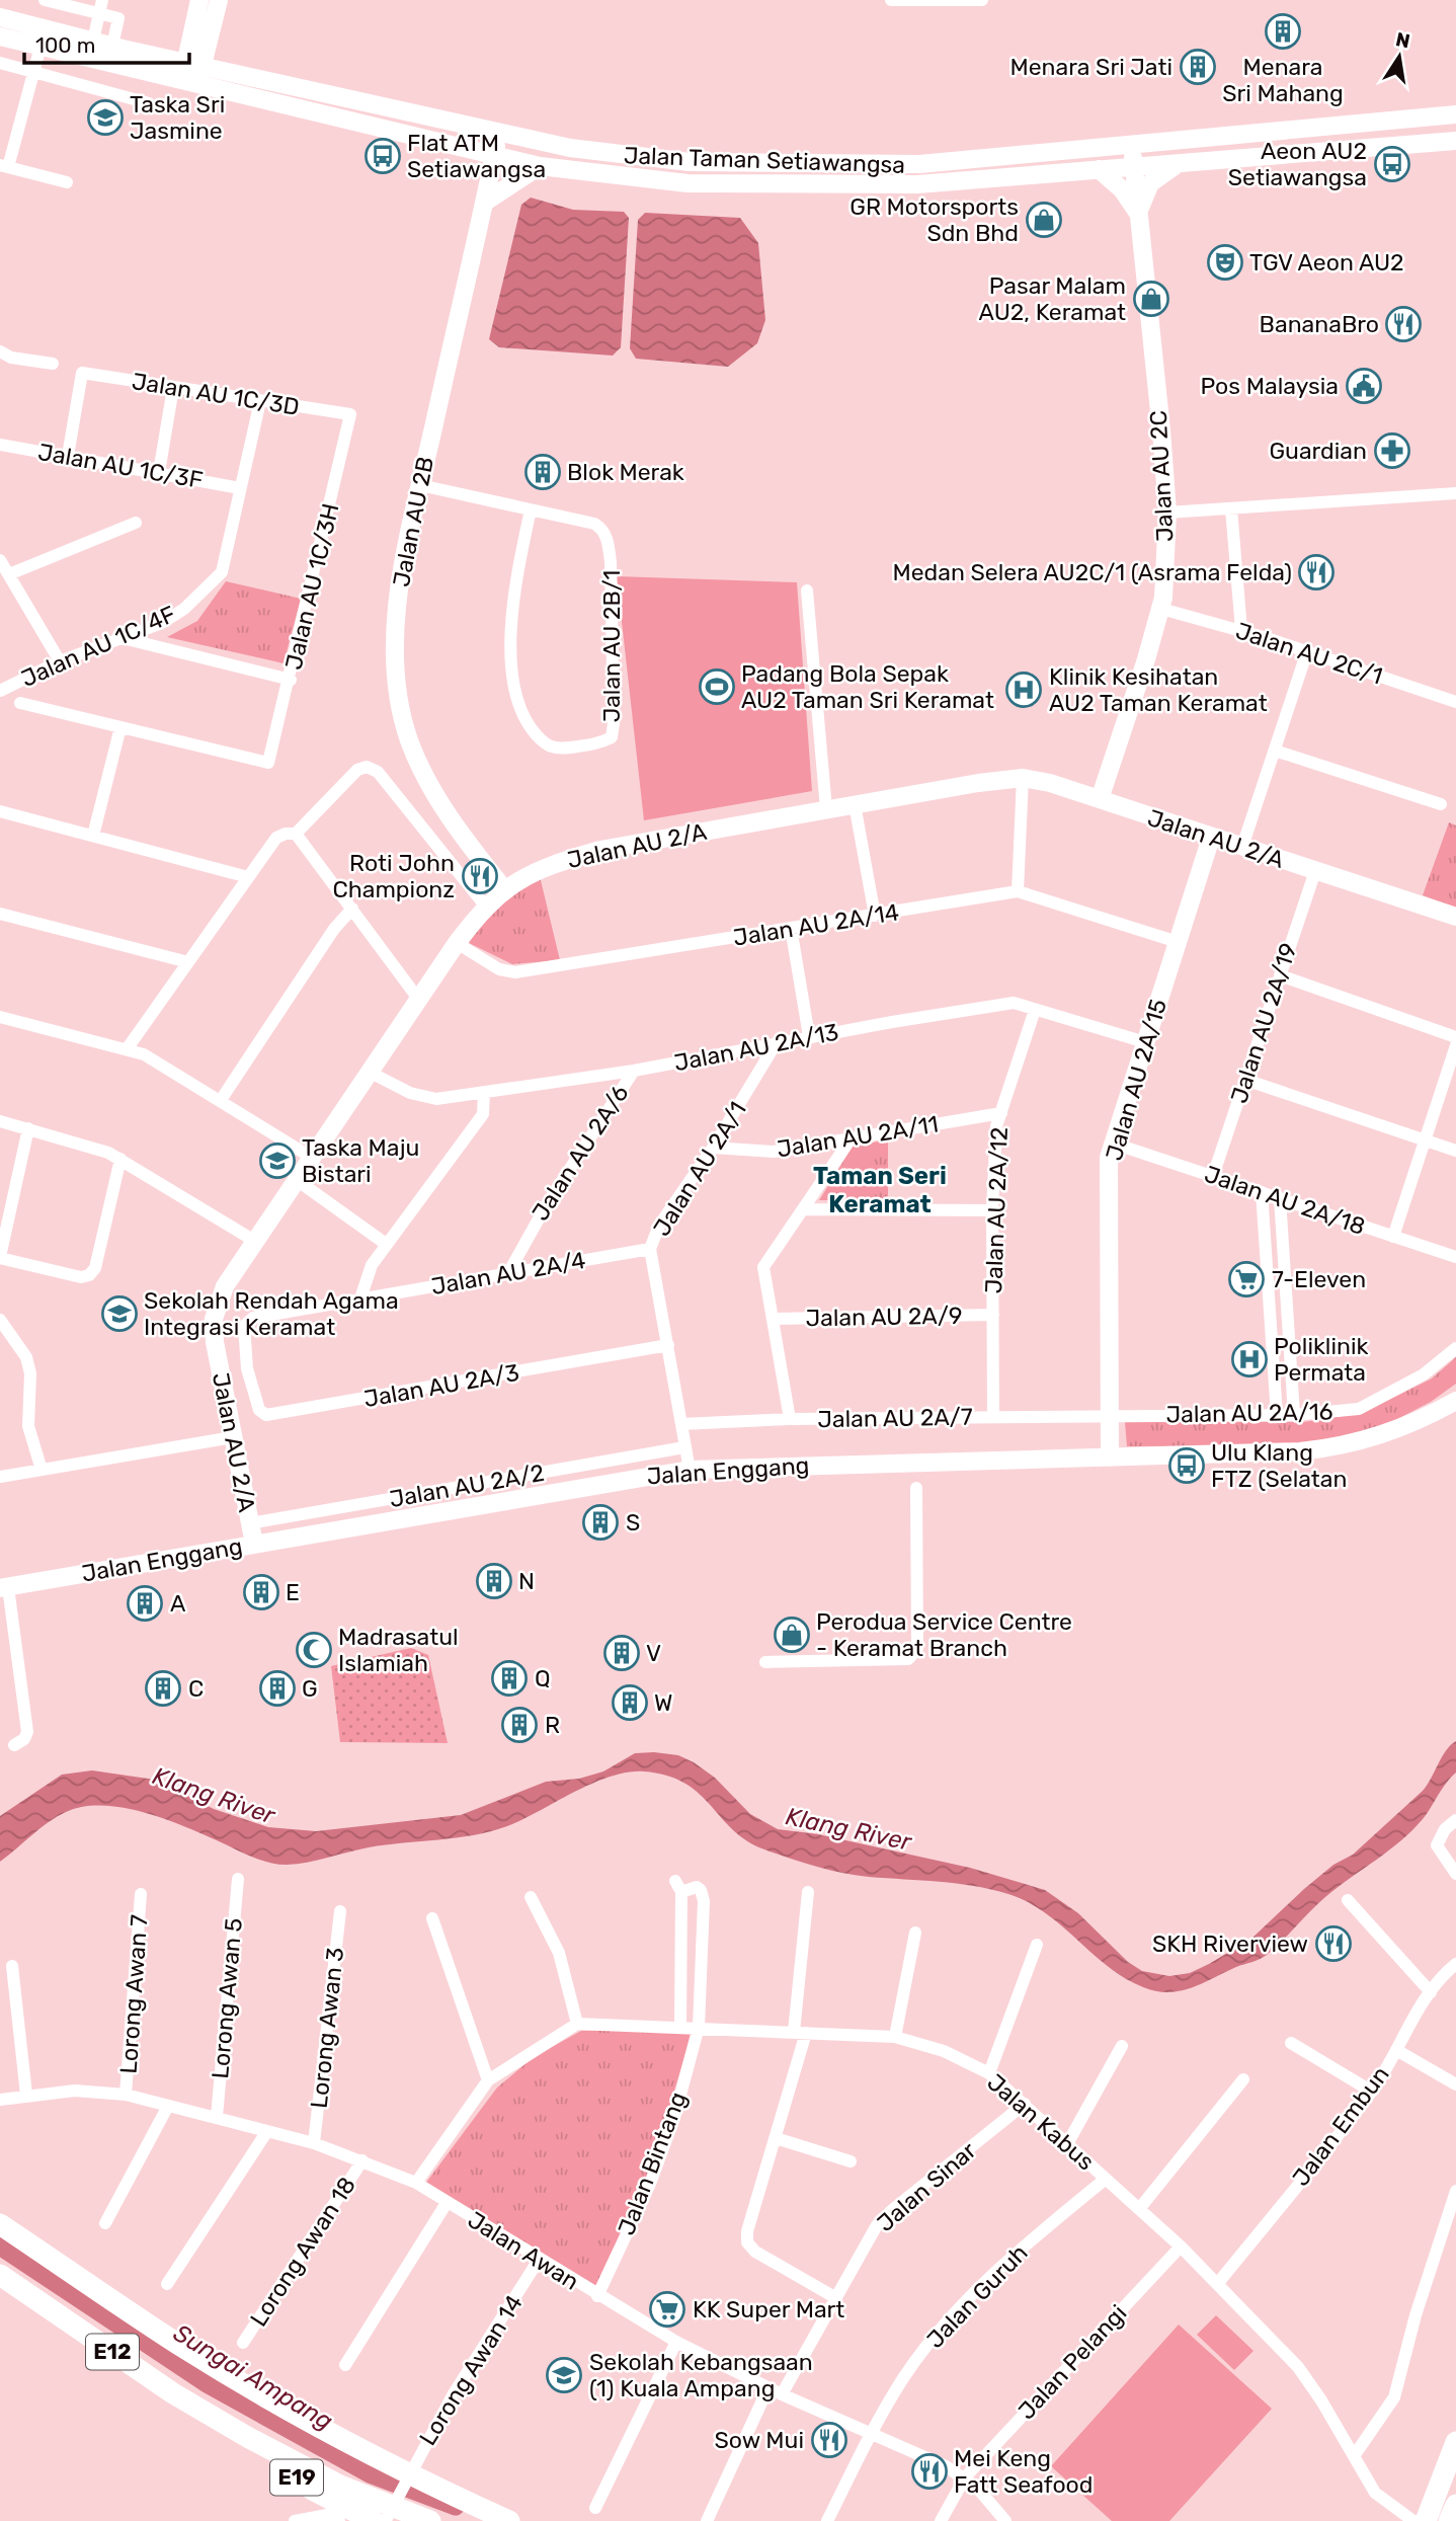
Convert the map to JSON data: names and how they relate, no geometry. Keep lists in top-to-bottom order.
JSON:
{
  "streets": {
    "highway": ["E12", "E19"],
    "main road": [
      "Jalan Taman Setiawangsa",
      "Jalan AU 2C",
      "Jalan AU 2B",
      "Jalan AU 2/A",
      "Jalan AU 2A/15",
      "Jalan Enggang"
    ],
    "street": [
      "Jalan AU 1C/3D",
      "Jalan AU 1C/3F",
      "Jalan AU 1C/3H",
      "Jalan AU 1C/4F",
      "Jalan AU 2B/1",
      "Jalan AU 2C/1",
      "Jalan AU 2A/14",
      "Jalan AU 2A/19",
      "Jalan AU 2A/13",
      "Jalan AU 2A/11",
      "Jalan AU 2A/6",
      "Jalan AU 2A/1",
      "Jalan AU 2A/18",
      "Jalan AU 2A/12",
      "Jalan AU 2A/4",
      "Jalan AU 2A/9",
      "Jalan AU 2A/3",
      "Jalan AU 2A/16",
      "Jalan AU 2A/7",
      "Jalan AU 2A/2",
      "Lorong Awan 7",
      "Lorong Awan 5",
      "Lorong Awan 3",
      "Jalan Kabus",
      "Jalan Embun",
      "Jalan Bintang",
      "Jalan Sinar",
      "Jalan Awan",
      "Lorong Awan 18",
      "Jalan Guruh",
      "Jalan Pelangi",
      "Lorong Awan 14"
    ]
  },
  "crossings": [
    ["Jalan Taman Setiawangsa", "Jalan AU 2C"],
    ["Jalan Taman Setiawangsa", "Jalan AU 2B"],
    ["Jalan AU 1C/3D", "Jalan AU 1C/3F"],
    ["Jalan AU 1C/3D", "Jalan AU 1C/3H"],
    ["Jalan AU 1C/3D", "Jalan AU 1C/4F"],
    ["Jalan AU 1C/3F", "Jalan AU 1C/4F"],
    ["Jalan AU 2C", "Jalan AU 2C/1"],
    ["Jalan AU 2C", "Jalan AU 2/A"],
    ["Jalan AU 2B", "Jalan AU 2B/1"],
    ["Jalan AU 2B", "Jalan AU 2/A"],
    ["Jalan AU 2/A", "Jalan AU 2A/14"],
    ["Jalan AU 2/A", "Jalan AU 2A/19"],
    ["Jalan AU 2/A", "Jalan AU 2A/13"],
    ["Jalan AU 2/A", "Jalan AU 2A/15"],
    ["Jalan AU 2/A", "Jalan Enggang"],
    ["Jalan AU 2/A", "Jalan AU 2A/2"],
    ["Jalan AU 2A/14", "Jalan AU 2A/15"],
    ["Jalan AU 2A/19", "Jalan AU 2A/18"],
    ["Jalan AU 2A/13", "Jalan AU 2A/15"],
    ["Jalan AU 2A/13", "Jalan AU 2A/6"],
    ["Jalan AU 2A/13", "Jalan AU 2A/1"],
    ["Jalan AU 2A/13", "Jalan AU 2A/12"],
    ["Jalan AU 2A/15", "Jalan AU 2A/18"],
    ["Jalan AU 2A/15", "Jalan AU 2A/16"],
    ["Jalan AU 2A/15", "Jalan AU 2A/7"],
    ["Jalan AU 2A/15", "Jalan Enggang"],
    ["Jalan AU 2A/11", "Jalan AU 2A/1"],
    ["Jalan AU 2A/11", "Jalan AU 2A/12"],
    ["Jalan AU 2A/6", "Jalan AU 2A/4"],
    ["Jalan AU 2A/1", "Jalan AU 2A/4"],
    ["Jalan AU 2A/1", "Jalan AU 2A/3"],
    ["Jalan AU 2A/1", "Jalan AU 2A/7"],
    ["Jalan AU 2A/1", "Jalan Enggang"],
    ["Jalan AU 2A/1", "Jalan AU 2A/2"],
    ["Jalan AU 2A/12", "Jalan AU 2A/9"],
    ["Jalan AU 2A/12", "Jalan AU 2A/7"],
    ["Jalan AU 2A/4", "Jalan AU 2A/3"],
    ["Jalan AU 2A/16", "Jalan AU 2A/7"],
    ["Lorong Awan 7", "Jalan Awan"],
    ["Lorong Awan 5", "Jalan Awan"],
    ["Lorong Awan 3", "Jalan Awan"],
    ["Jalan Kabus", "Jalan Embun"],
    ["Jalan Kabus", "Jalan Bintang"],
    ["Jalan Kabus", "Jalan Sinar"],
    ["Jalan Kabus", "Jalan Guruh"],
    ["Jalan Kabus", "Jalan Pelangi"],
    ["Jalan Bintang", "Jalan Awan"],
    ["Jalan Sinar", "Jalan Awan"],
    ["Jalan Awan", "Lorong Awan 18"],
    ["Jalan Awan", "Jalan Guruh"],
    ["Jalan Awan", "Jalan Pelangi"],
    ["Jalan Awan", "Lorong Awan 14"],
    ["E12", "E19"],
    ["Lorong Awan 14", "E19"]
  ],
  "districts": ["Taman Seri Keramat"],
  "water": ["Klang River", "Sungai Ampang"],
  "places": {
    "building": [
      "Menara Sri Mahang",
      "Menara Sri Jati",
      "Blok Merak",
      "S",
      "N",
      "E",
      "A",
      "V",
      "Q",
      "C",
      "G",
      "W",
      "R"
    ],
    "school or university": [
      "Taska Sri Jasmine",
      "Taska Maju Bistari",
      "Sekolah Rendah Agama Integrasi Keramat",
      "Sekolah Kebangsaan (1) Kuala Ampang"
    ],
    "bus stop": ["Flat ATM Setiawangsa", "Aeon AU2 Setiawangsa", "Ulu Klang FTZ (Selatan"],
    "shop": ["GR Motorsports Sdn Bhd", "Pasar Malam AU2, Keramat", "Perodua Service Centre - Keramat Branch"],
    "theatre": ["TGV Aeon AU2"],
    "restaurant": [
      "BananaBro",
      "Medan Selera AU2C/1 (Asrama Felda)",
      "Roti John Championz",
      "SKH Riverview",
      "Sow Mui",
      "Mei Keng Fatt Seafood"
    ],
    "public building": ["Pos Malaysia"],
    "pharmacy": ["Guardian"],
    "sports": ["Padang Bola Sepak AU2 Taman Sri Keramat"],
    "hospital": ["Klinik Kesihatan AU2 Taman Keramat", "Poliklinik Permata"],
    "supermarket": ["7-Eleven", "KK Super Mart"],
    "mosque": ["Madrasatul Islamiah"]
  },
  "scale_bar": "100 m",
  "north": "top"
}
